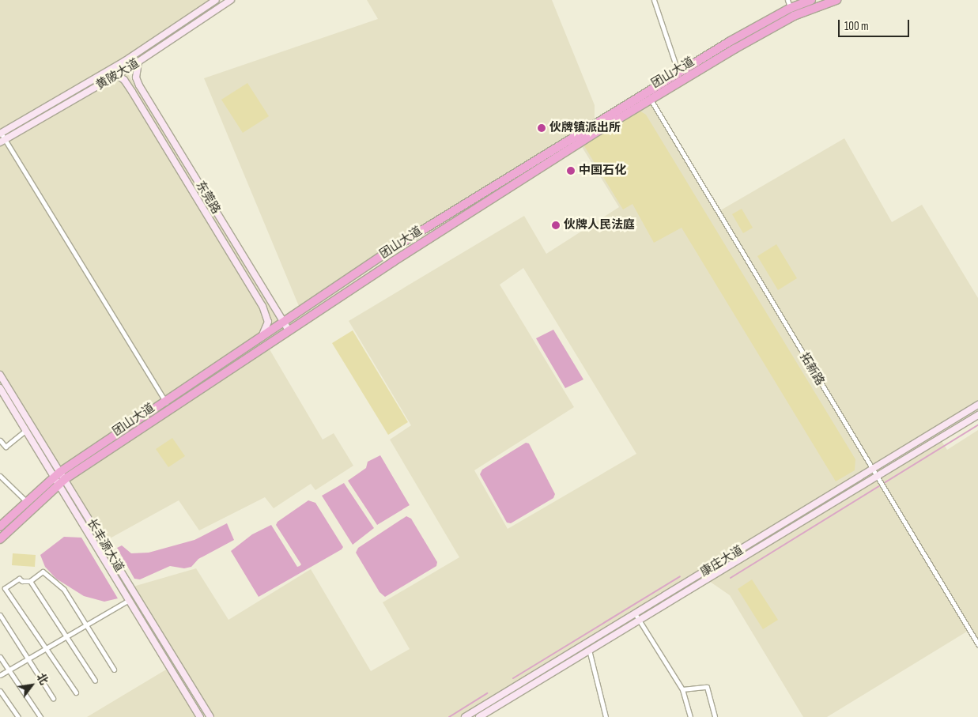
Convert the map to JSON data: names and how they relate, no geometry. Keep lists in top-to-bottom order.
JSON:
{
  "streets": {
    "highway": ["团山大道"],
    "main road": [
      "黄陂大道",
      "东莞路",
      "长丰源大道",
      "康庄大道"
    ],
    "street": ["拓新路"]
  },
  "crossings": [
    ["团山大道", "东莞路"],
    ["团山大道", "拓新路"],
    ["团山大道", "长丰源大道"],
    ["黄陂大道", "东莞路"],
    ["拓新路", "康庄大道"]
  ],
  "places": ["伙牌镇派出所", "中国石化", "伙牌人民法庭"],
  "scale_bar": "100 m",
  "north": "top right"
}
